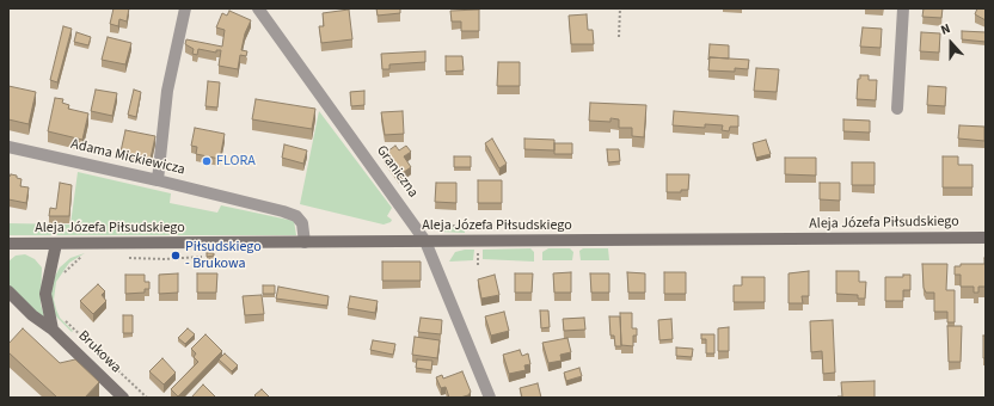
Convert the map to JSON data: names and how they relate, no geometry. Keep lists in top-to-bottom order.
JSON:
{
  "streets": {
    "main road": ["Aleja Józefa Piłsudskiego", "Brukowa"],
    "street": ["Adama Mickiewicza", "Graniczna"]
  },
  "crossings": [
    ["Adama Mickiewicza", "Aleja Józefa Piłsudskiego"],
    ["Graniczna", "Aleja Józefa Piłsudskiego"]
  ],
  "places": ["FLORA", "Piłsudskiego - Brukowa"],
  "north": "top"
}
